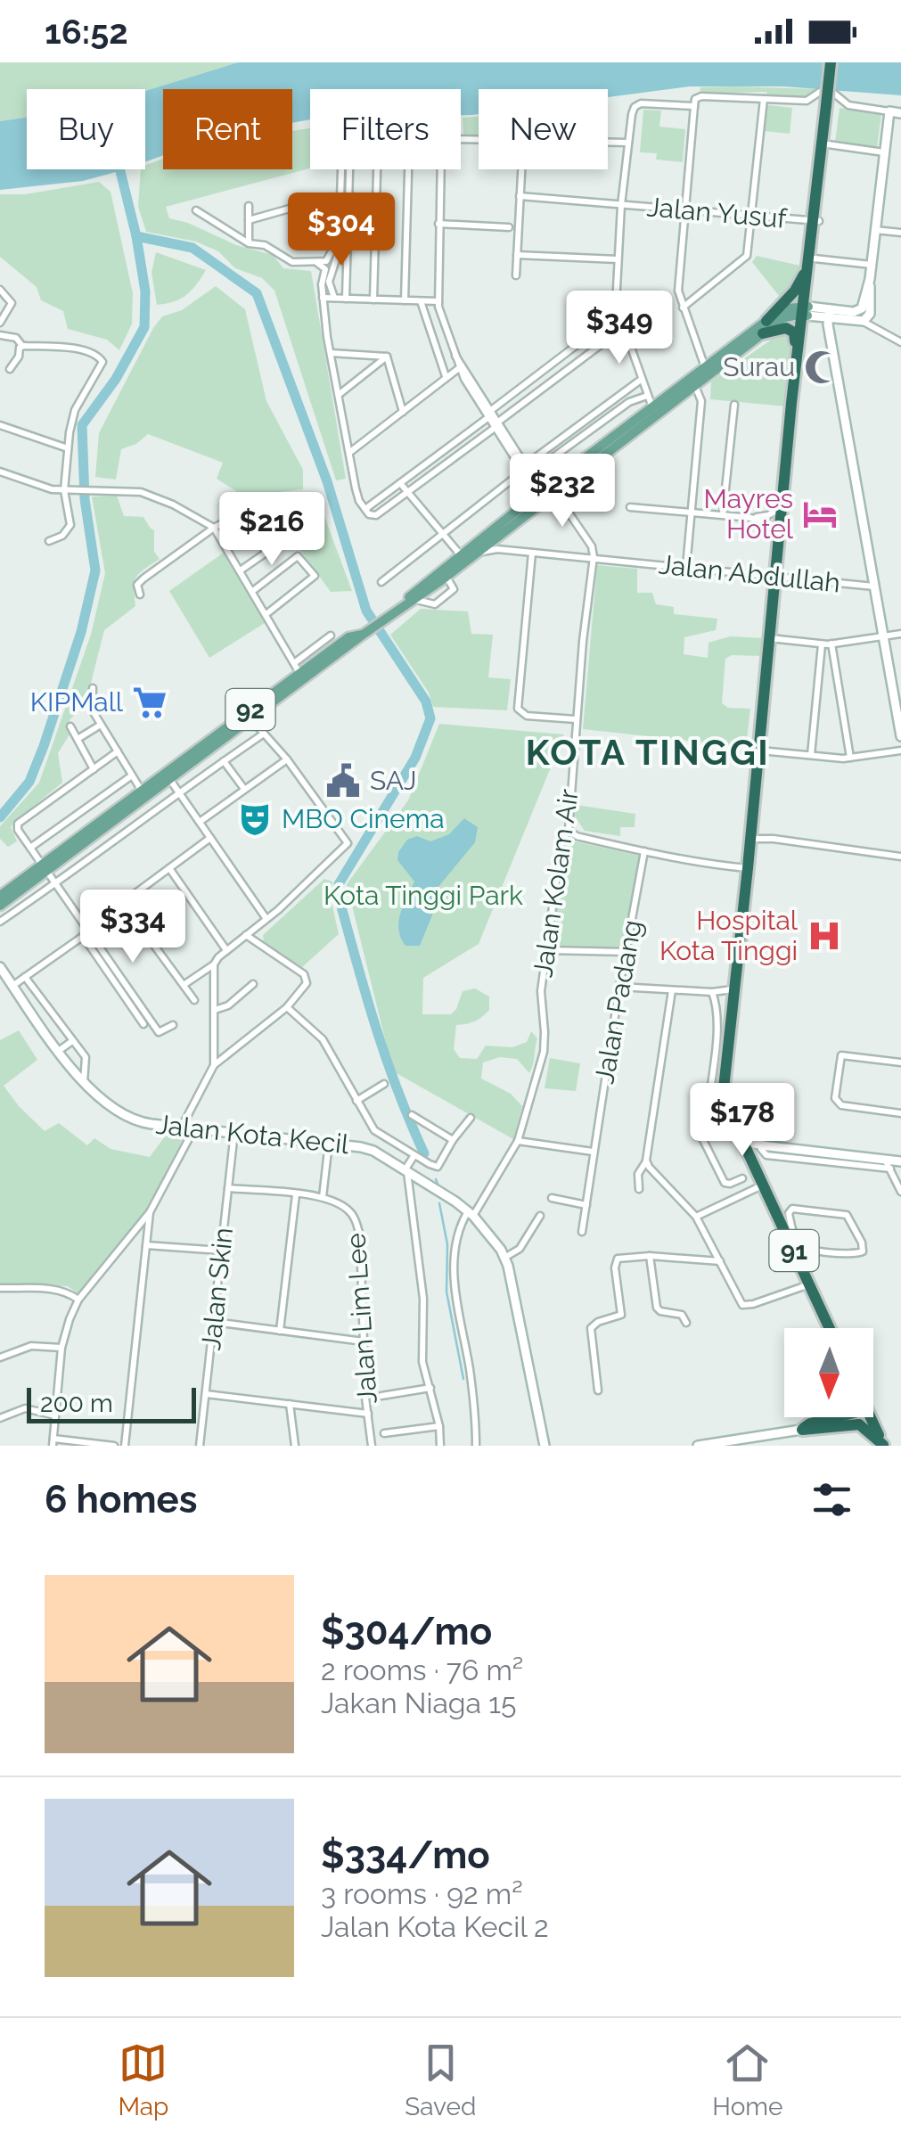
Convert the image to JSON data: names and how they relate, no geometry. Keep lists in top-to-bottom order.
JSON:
{
  "streets": {
    "highway": ["91"],
    "main road": ["92"],
    "street": [
      "Jalan Yusuf",
      "Jalan Abdullah",
      "Jalan Kolam Air",
      "Jalan Padang",
      "Jalan Kota Kecil",
      "Jalan Skin",
      "Jalan Lim Lee"
    ]
  },
  "crossings": [
    ["Jalan Abdullah", "92"],
    ["Jalan Abdullah", "Jalan Kolam Air"],
    ["Jalan Abdullah", "91"],
    ["Jalan Kolam Air", "Jalan Kota Kecil"],
    ["Jalan Kota Kecil", "Jalan Skin"]
  ],
  "districts": ["KOTA TINGGI"],
  "parks": ["Kota Tinggi Park"],
  "places": {
    "mosque": ["Surau"],
    "hotel": ["Mayres Hotel"],
    "supermarket": ["KIPMall"],
    "public building": ["SAJ"],
    "theatre": ["MBO Cinema"],
    "hospital": ["Hospital Kota Tinggi"]
  },
  "scale_bar": "200 m",
  "north": "bottom",
  "page": {
    "status": "16:52",
    "chip": [
      "Buy",
      "Rent",
      "Filters",
      "New"
    ],
    "price": [
      "$304",
      "$349",
      "$232",
      "$216",
      "$334",
      "$178"
    ],
    "scale": "200 m",
    "heading": "6 homes",
    "list": [
      {
        "name": "$304/mo",
        "note": "2 rooms · 76 m² · Jakan Niaga 15"
      },
      {
        "name": "$334/mo",
        "note": "3 rooms · 92 m² · Jalan Kota Kecil 2"
      }
    ],
    "tabs": ["Map", "Saved", "Home"]
  }
}
